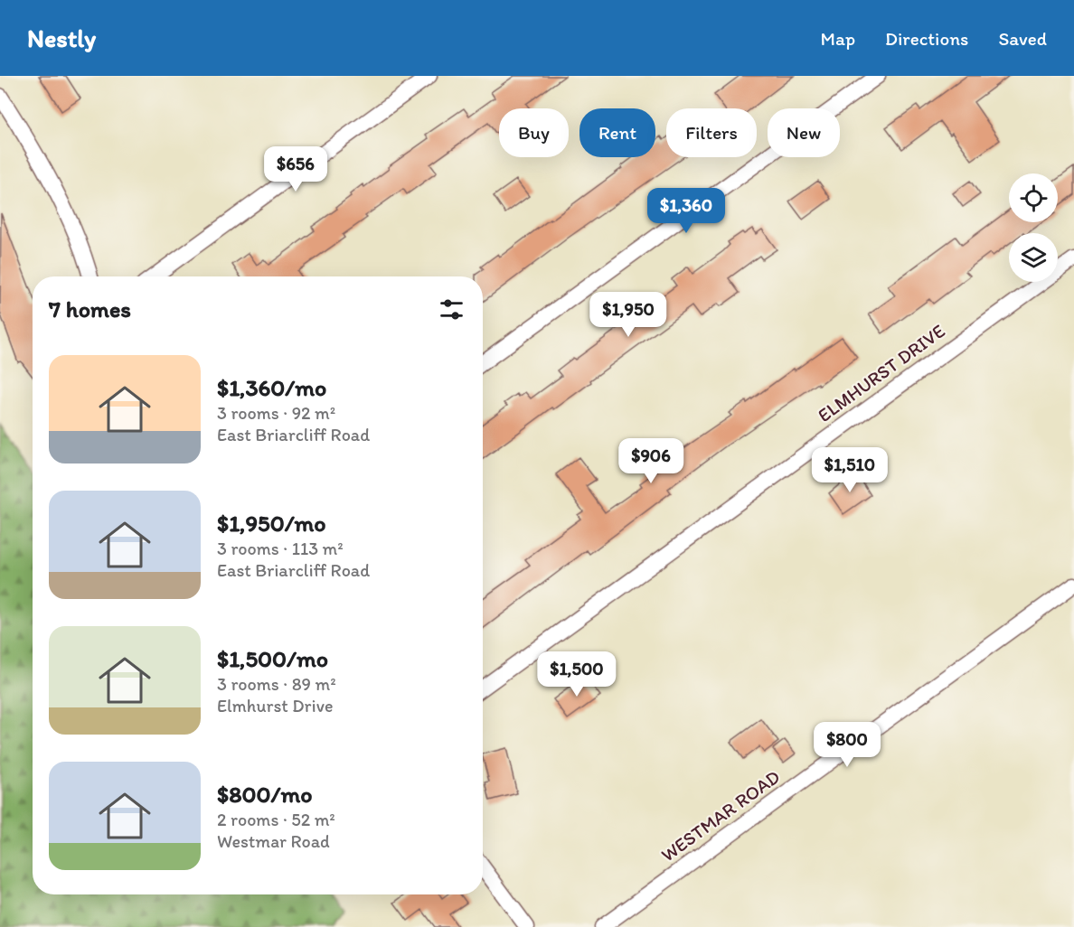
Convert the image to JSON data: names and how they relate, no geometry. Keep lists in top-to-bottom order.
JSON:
{
  "streets": {
    "street": ["ELMHURST DRIVE", "WESTMAR ROAD"]
  },
  "page": {
    "header": "Nestly",
    "nav": ["Map", "Directions", "Saved"],
    "chip": [
      "Buy",
      "Rent",
      "Filters",
      "New"
    ],
    "price": [
      "$656",
      "$1,360",
      "$1,950",
      "$906",
      "$1,510",
      "$1,500",
      "$800"
    ],
    "heading": "7 homes",
    "list": [
      {
        "name": "$1,360/mo",
        "note": "3 rooms · 92 m² · East Briarcliff Road"
      },
      {
        "name": "$1,950/mo",
        "note": "3 rooms · 113 m² · East Briarcliff Road"
      },
      {
        "name": "$1,500/mo",
        "note": "3 rooms · 89 m² · Elmhurst Drive"
      },
      {
        "name": "$800/mo",
        "note": "2 rooms · 52 m² · Westmar Road"
      }
    ]
  }
}
